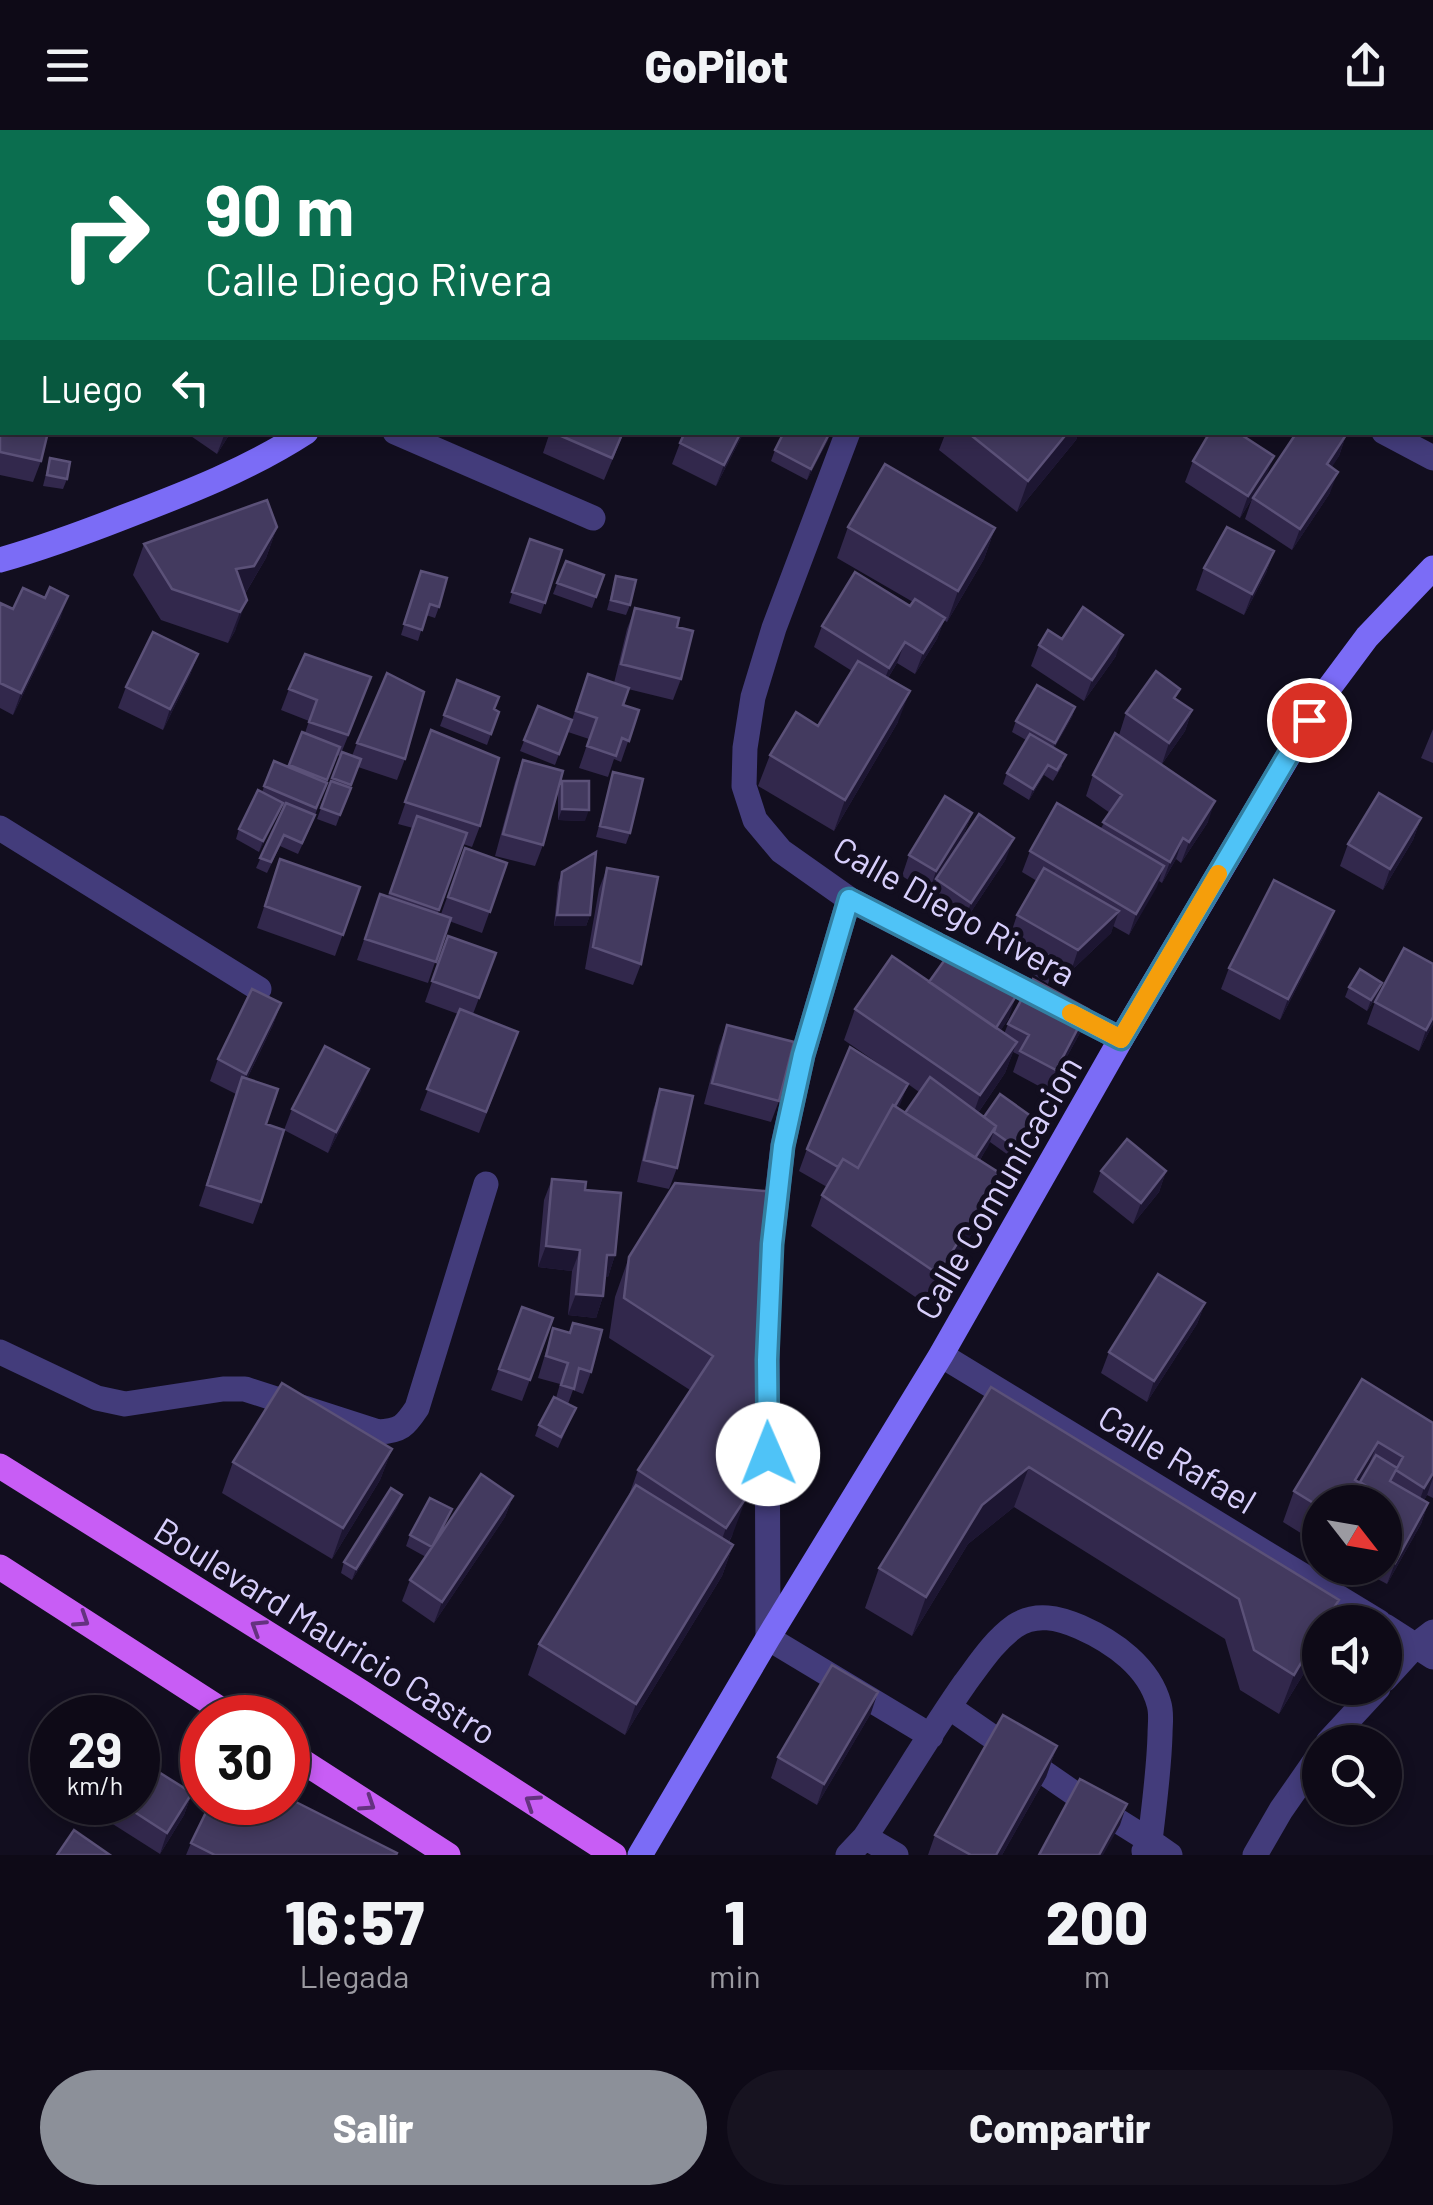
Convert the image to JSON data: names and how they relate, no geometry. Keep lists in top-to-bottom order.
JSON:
{
  "streets": {
    "main road": ["Boulevard Mauricio Castro"],
    "street": ["Calle Diego Rivera", "Calle Comunicacion", "Calle Rafael"]
  },
  "crossings": [
    ["Calle Diego Rivera", "Calle Comunicacion"],
    ["Calle Comunicacion", "Calle Rafael"]
  ],
  "north": "bottom right",
  "page": {
    "header": "GoPilot",
    "turn": ["90 m", "Calle Diego Rivera"],
    "then": "Luego",
    "speed": "29 km/h",
    "limit": "30",
    "eta": [
      "16:57",
      "Llegada",
      "1",
      "min",
      "200",
      "m"
    ],
    "buttons": ["Salir", "Compartir"]
  }
}
